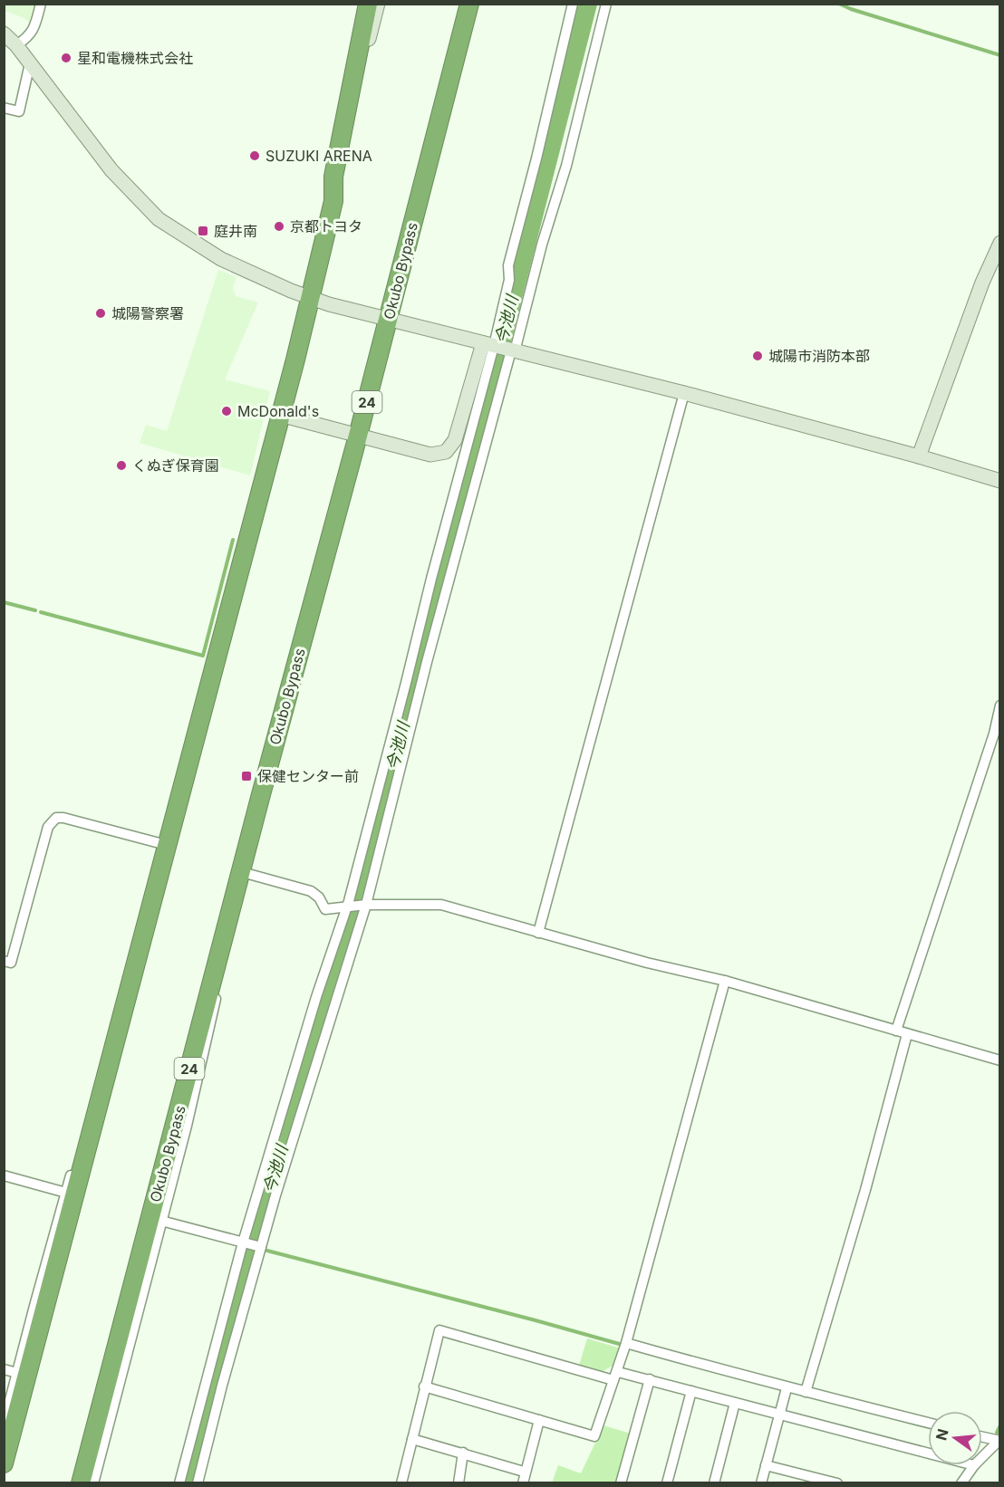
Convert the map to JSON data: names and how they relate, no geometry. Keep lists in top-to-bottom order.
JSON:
{
  "streets": {
    "highway": ["Okubo Bypass", "24"]
  },
  "water": ["今池川"],
  "places": {
    "other": [
      "星和電機株式会社",
      "SUZUKI ARENA",
      "京都トヨタ",
      "城陽警察署",
      "城陽市消防本部",
      "McDonald's",
      "くぬぎ保育園"
    ],
    "transit": ["庭井南", "保健センター前"]
  },
  "north": "left"
}
